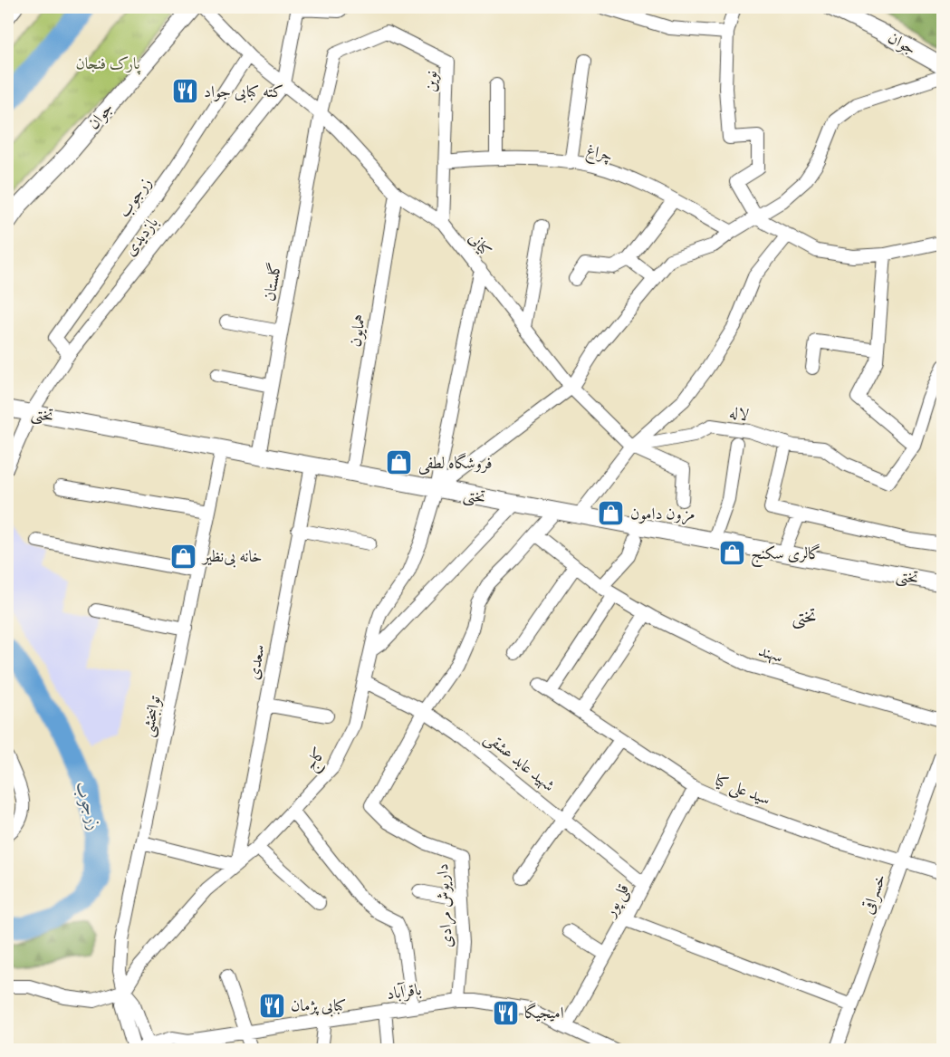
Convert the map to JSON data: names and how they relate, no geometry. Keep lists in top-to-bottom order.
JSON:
{
  "streets": {
    "main road": ["جوان", "تختی"],
    "street": [
      "نوین",
      "چراغ",
      "زرجوب",
      "بازدیدی",
      "کیانی",
      "گلستان",
      "همایون",
      "لاله",
      "سهند",
      "سعدی",
      "توانبخشی",
      "کاج",
      "شهید عابد عشقی",
      "سید علی کیا",
      "خسراقی",
      "قلی پور",
      "داریوش مرادی",
      "باقرآباد"
    ]
  },
  "crossings": [
    ["نوین", "چراغ"],
    ["نوین", "کیانی"],
    ["نوین", "گلستان"],
    ["زرجوب", "بازدیدی"],
    ["زرجوب", "کیانی"],
    ["بازدیدی", "کیانی"],
    ["بازدیدی", "تختی"],
    ["کیانی", "گلستان"],
    ["کیانی", "همایون"],
    ["کیانی", "لاله"],
    ["کیانی", "کاج"],
    ["گلستان", "تختی"],
    ["همایون", "تختی"],
    ["تختی", "سعدی"],
    ["تختی", "توانبخشی"],
    ["تختی", "کاج"],
    ["سعدی", "کاج"],
    ["توانبخشی", "کاج"],
    ["توانبخشی", "باقرآباد"],
    ["کاج", "شهید عابد عشقی"],
    ["شهید عابد عشقی", "قلی پور"],
    ["شهید عابد عشقی", "داریوش مرادی"],
    ["سید علی کیا", "خسراقی"],
    ["سید علی کیا", "قلی پور"],
    ["قلی پور", "باقرآباد"],
    ["داریوش مرادی", "باقرآباد"]
  ],
  "districts": ["تختی"],
  "water": ["زرجوب"],
  "parks": ["پارک فنجان"],
  "places": {
    "restaurant": ["کته کبابی جواد", "کبابی پژمان", "امیجیگا"],
    "shop": [
      "فروشگاه لطفی",
      "مزون دامون",
      "گالری سکنج",
      "خانه بی‌نظیر"
    ]
  }
}
